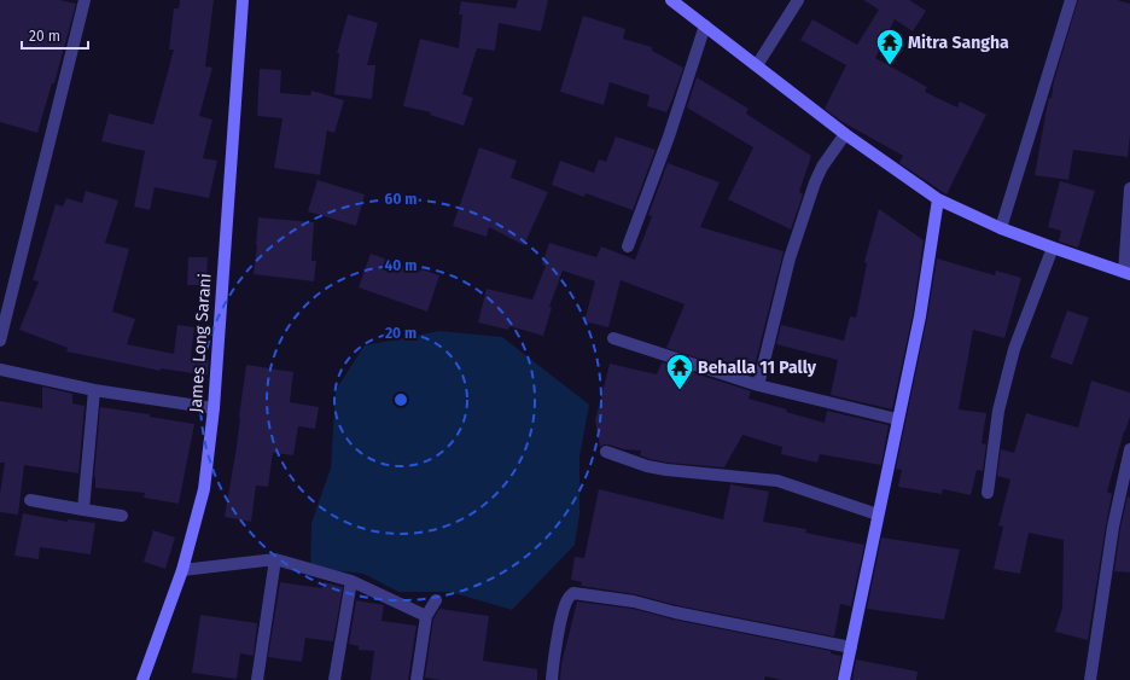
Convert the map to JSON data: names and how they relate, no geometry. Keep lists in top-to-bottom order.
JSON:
{
  "streets": {
    "street": ["James Long Sarani"]
  },
  "places": {
    "temple": ["Mitra Sangha", "Behalla 11 Pally"]
  },
  "scale_bar": "20 m",
  "rings": ["60 m", "40 m", "20 m"]
}
